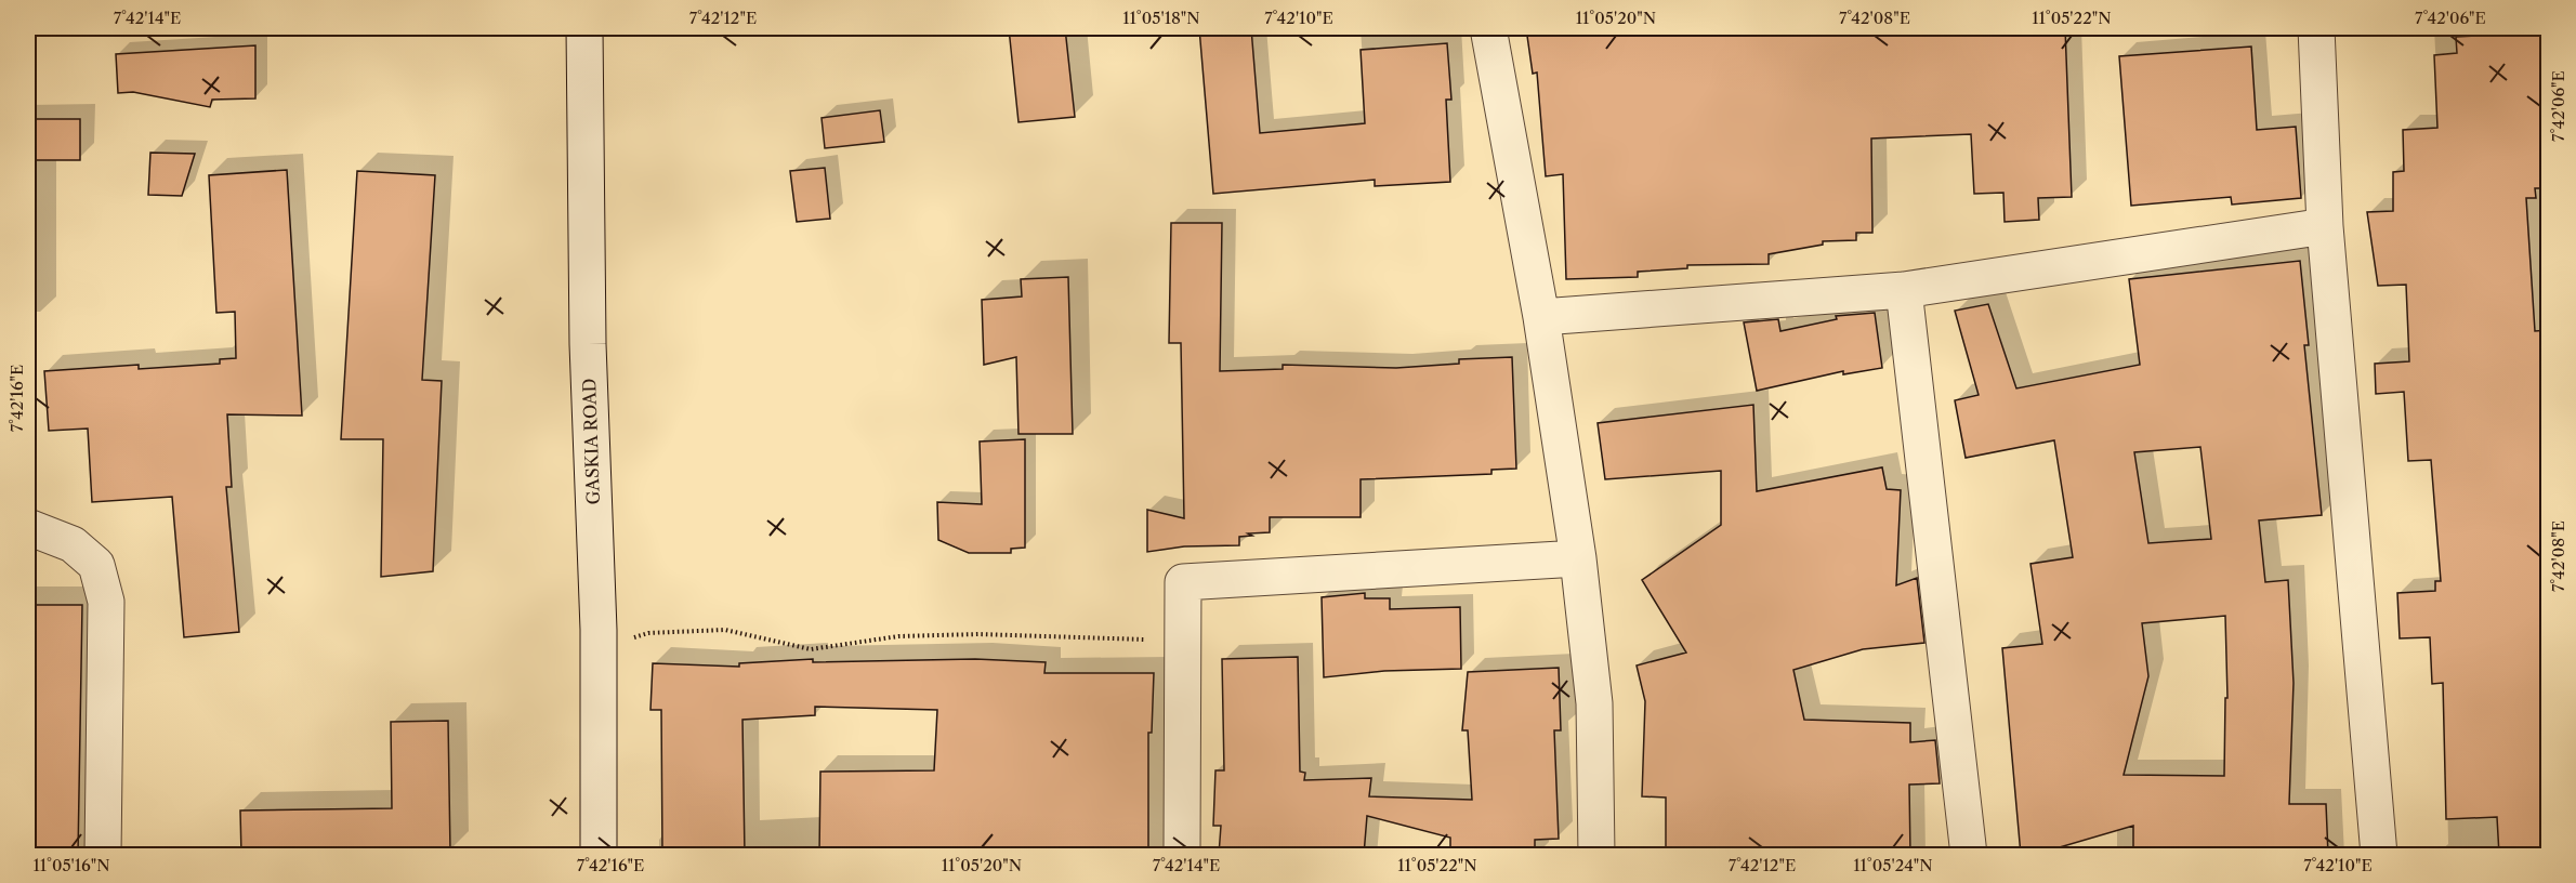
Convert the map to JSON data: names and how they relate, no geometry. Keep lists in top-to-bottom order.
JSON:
{
  "streets": {
    "street": ["GASKIA ROAD"]
  },
  "coordinates": [
    "7°42'14\"E",
    "7°42'12\"E",
    "11°05'18\"N",
    "7°42'10\"E",
    "11°05'20\"N",
    "7°42'08\"E",
    "11°05'22\"N",
    "7°42'06\"E",
    "7°42'16\"E",
    "11°05'16\"N",
    "11°05'24\"N"
  ]
}
